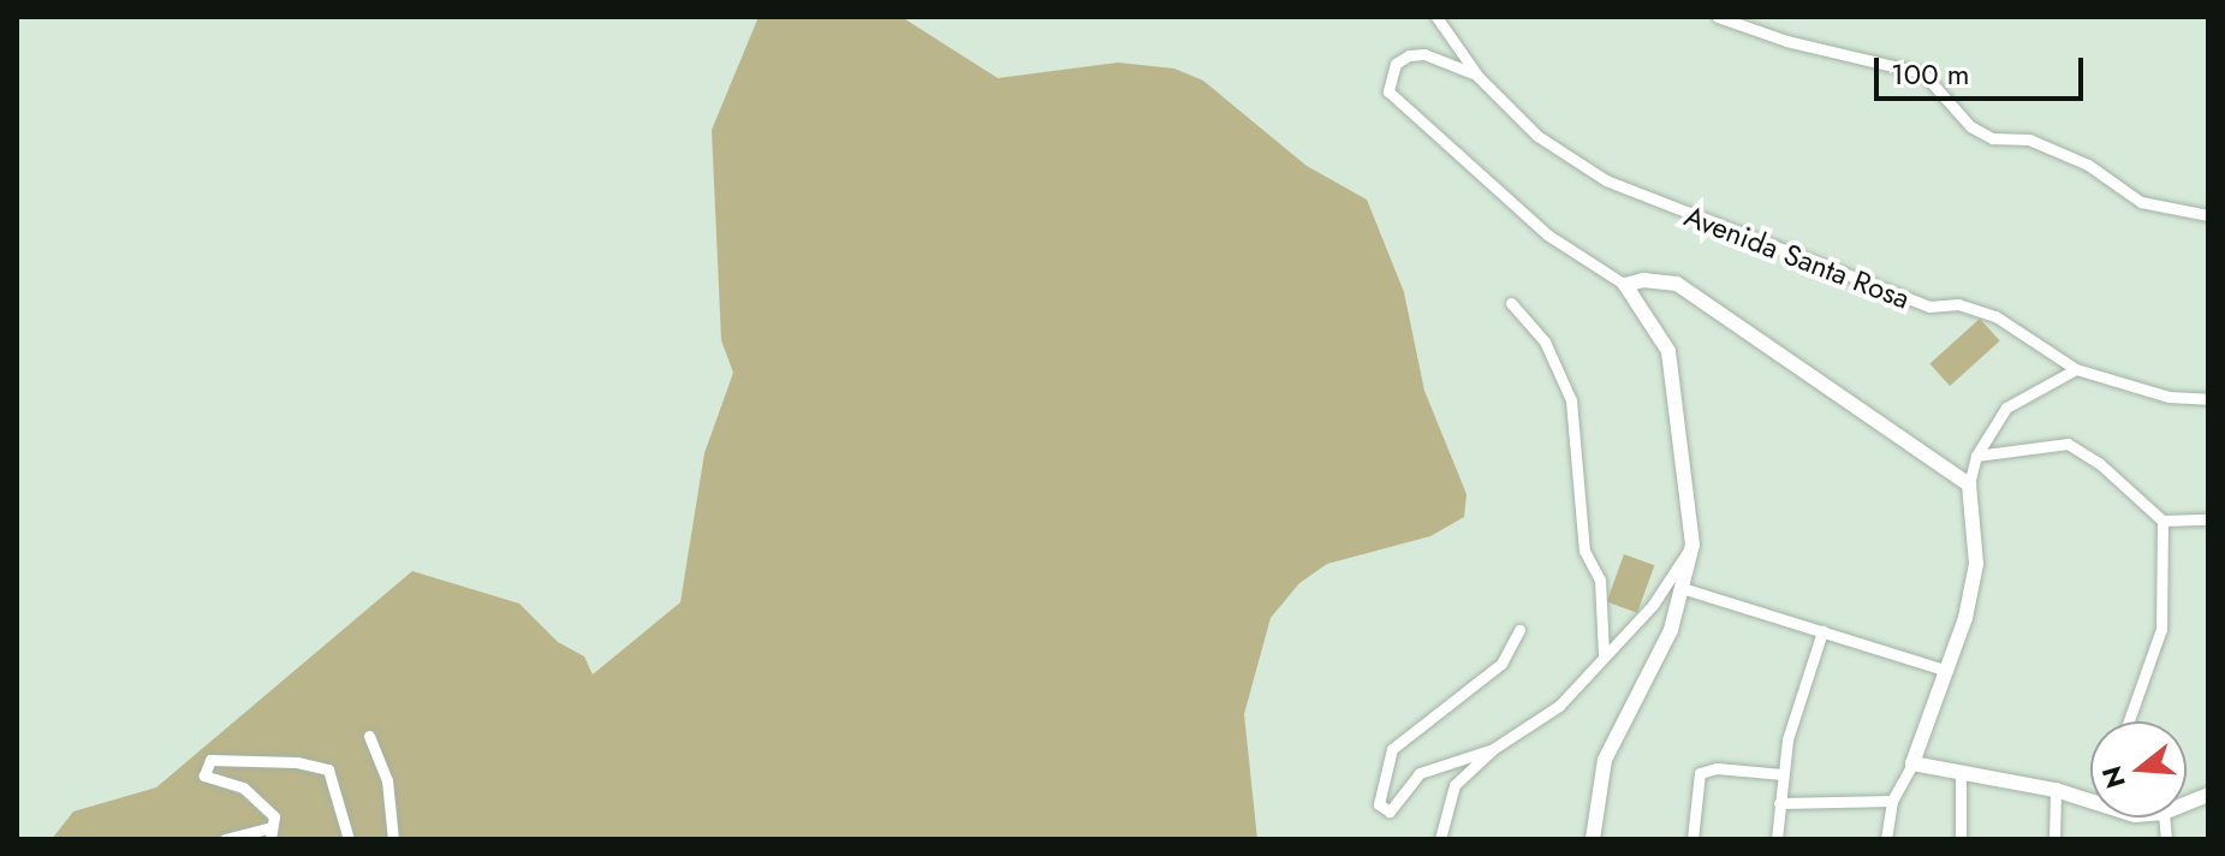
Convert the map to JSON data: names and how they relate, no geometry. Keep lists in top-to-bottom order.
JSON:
{
  "streets": {
    "street": ["Avenida Santa Rosa"]
  },
  "scale_bar": "100 m",
  "north": "left"
}
